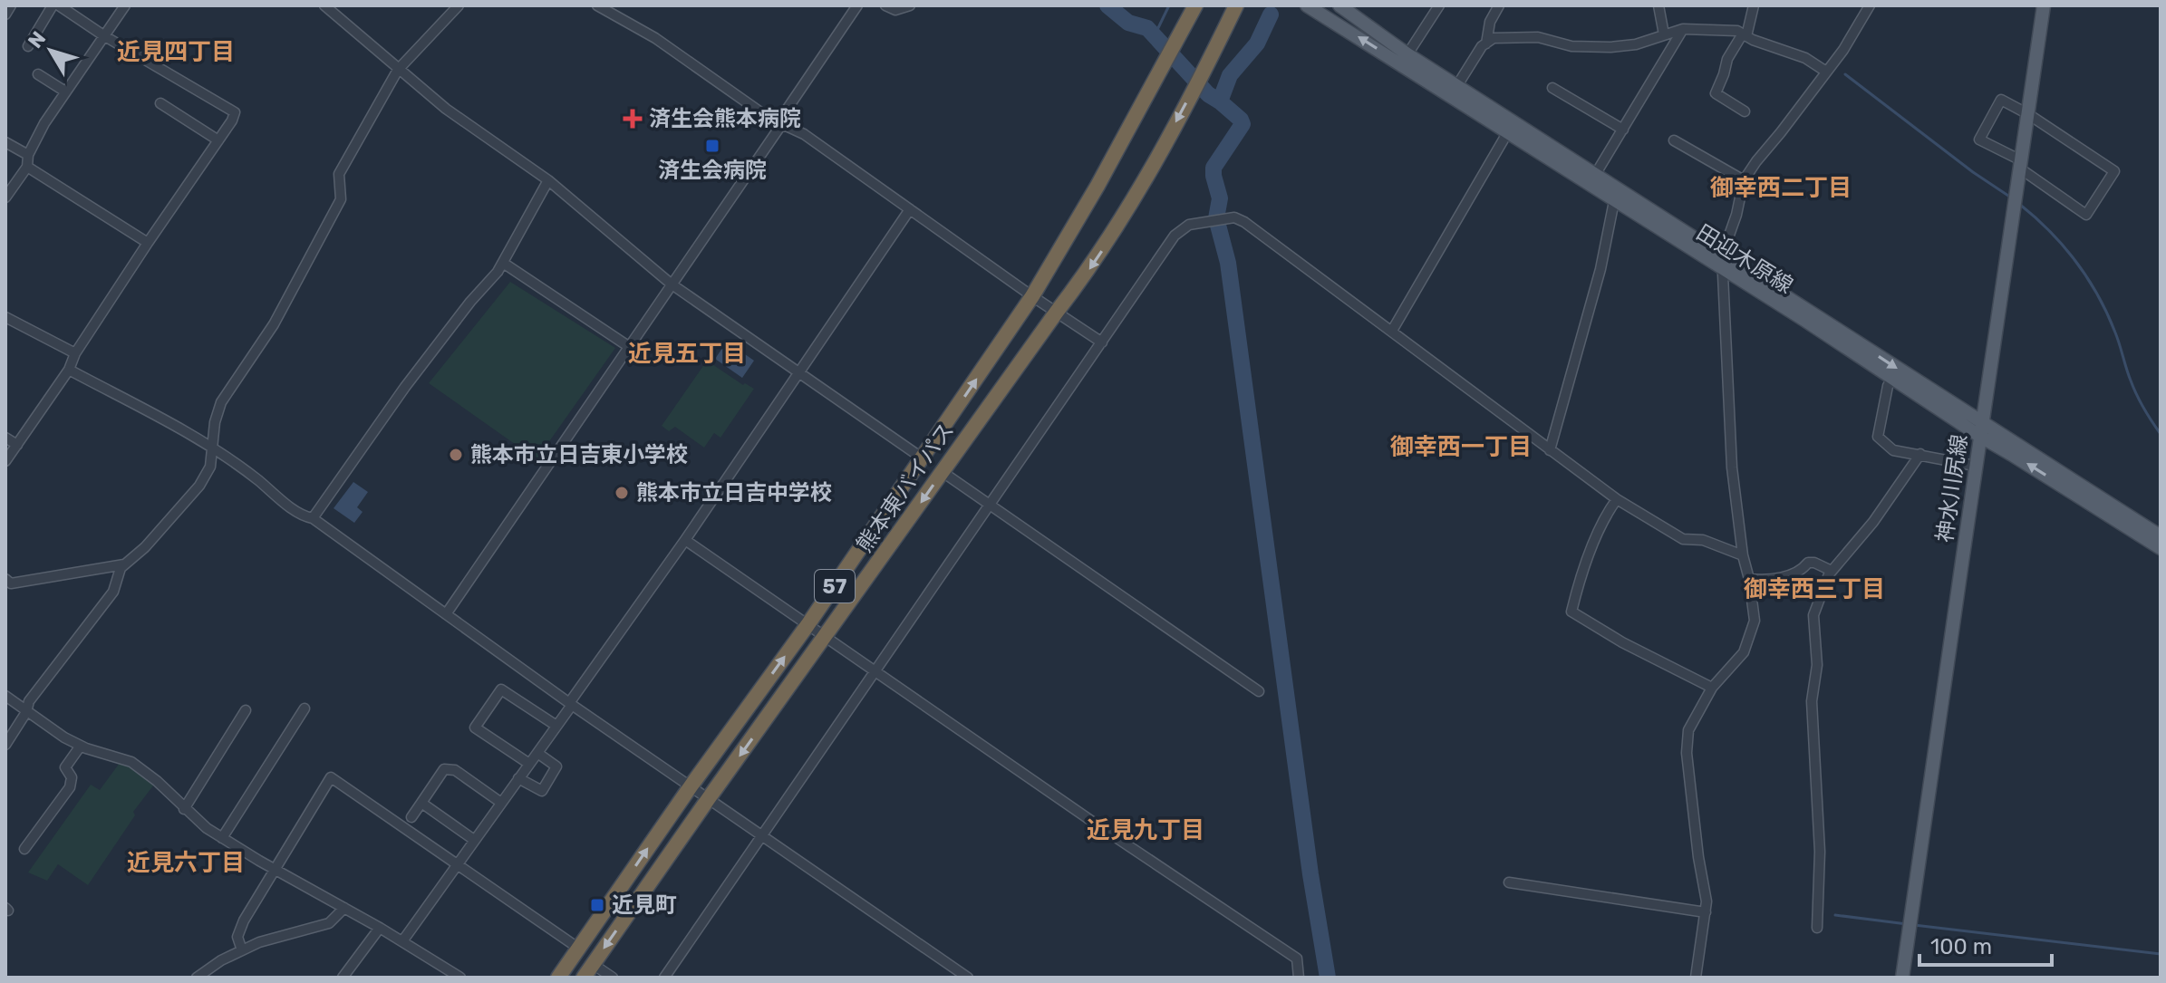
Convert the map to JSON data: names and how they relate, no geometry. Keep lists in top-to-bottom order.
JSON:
{
  "streets": {
    "highway": ["熊本東バイパス", "57"],
    "main road": ["田迎木原線", "神水川尻線"]
  },
  "crossings": [
    ["田迎木原線", "神水川尻線"]
  ],
  "districts": [
    "近見四丁目",
    "御幸西二丁目",
    "近見五丁目",
    "御幸西一丁目",
    "御幸西三丁目",
    "近見九丁目",
    "近見六丁目"
  ],
  "places": {
    "health": ["済生会熊本病院"],
    "transit": ["済生会病院", "近見町"],
    "other": ["熊本市立日吉東小学校", "熊本市立日吉中学校"]
  },
  "scale_bar": "100 m",
  "north": "top left"
}
